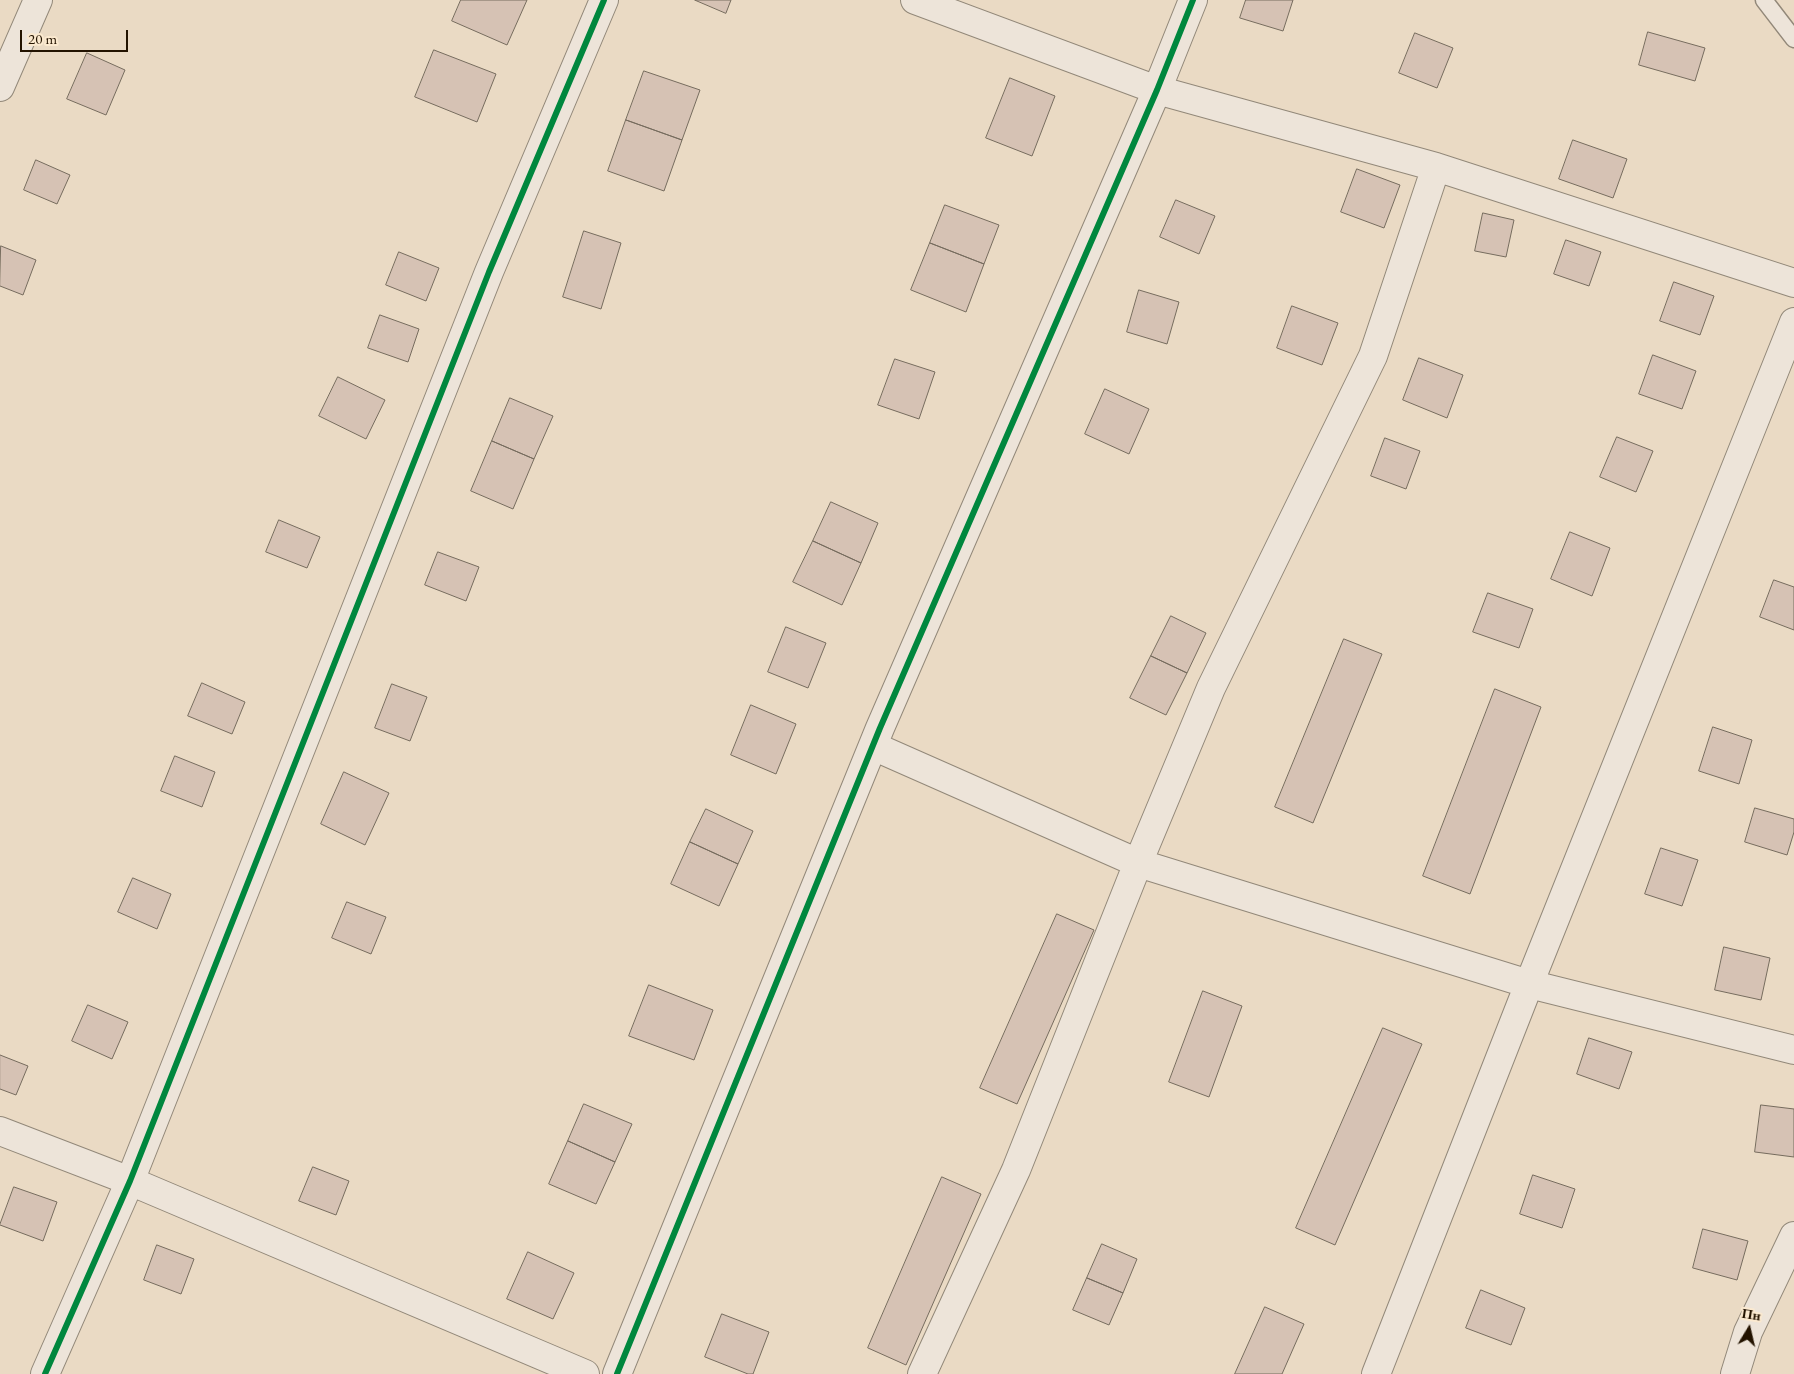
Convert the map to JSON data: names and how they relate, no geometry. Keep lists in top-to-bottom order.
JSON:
{
  "scale_bar": "20 m",
  "north": "top"
}
